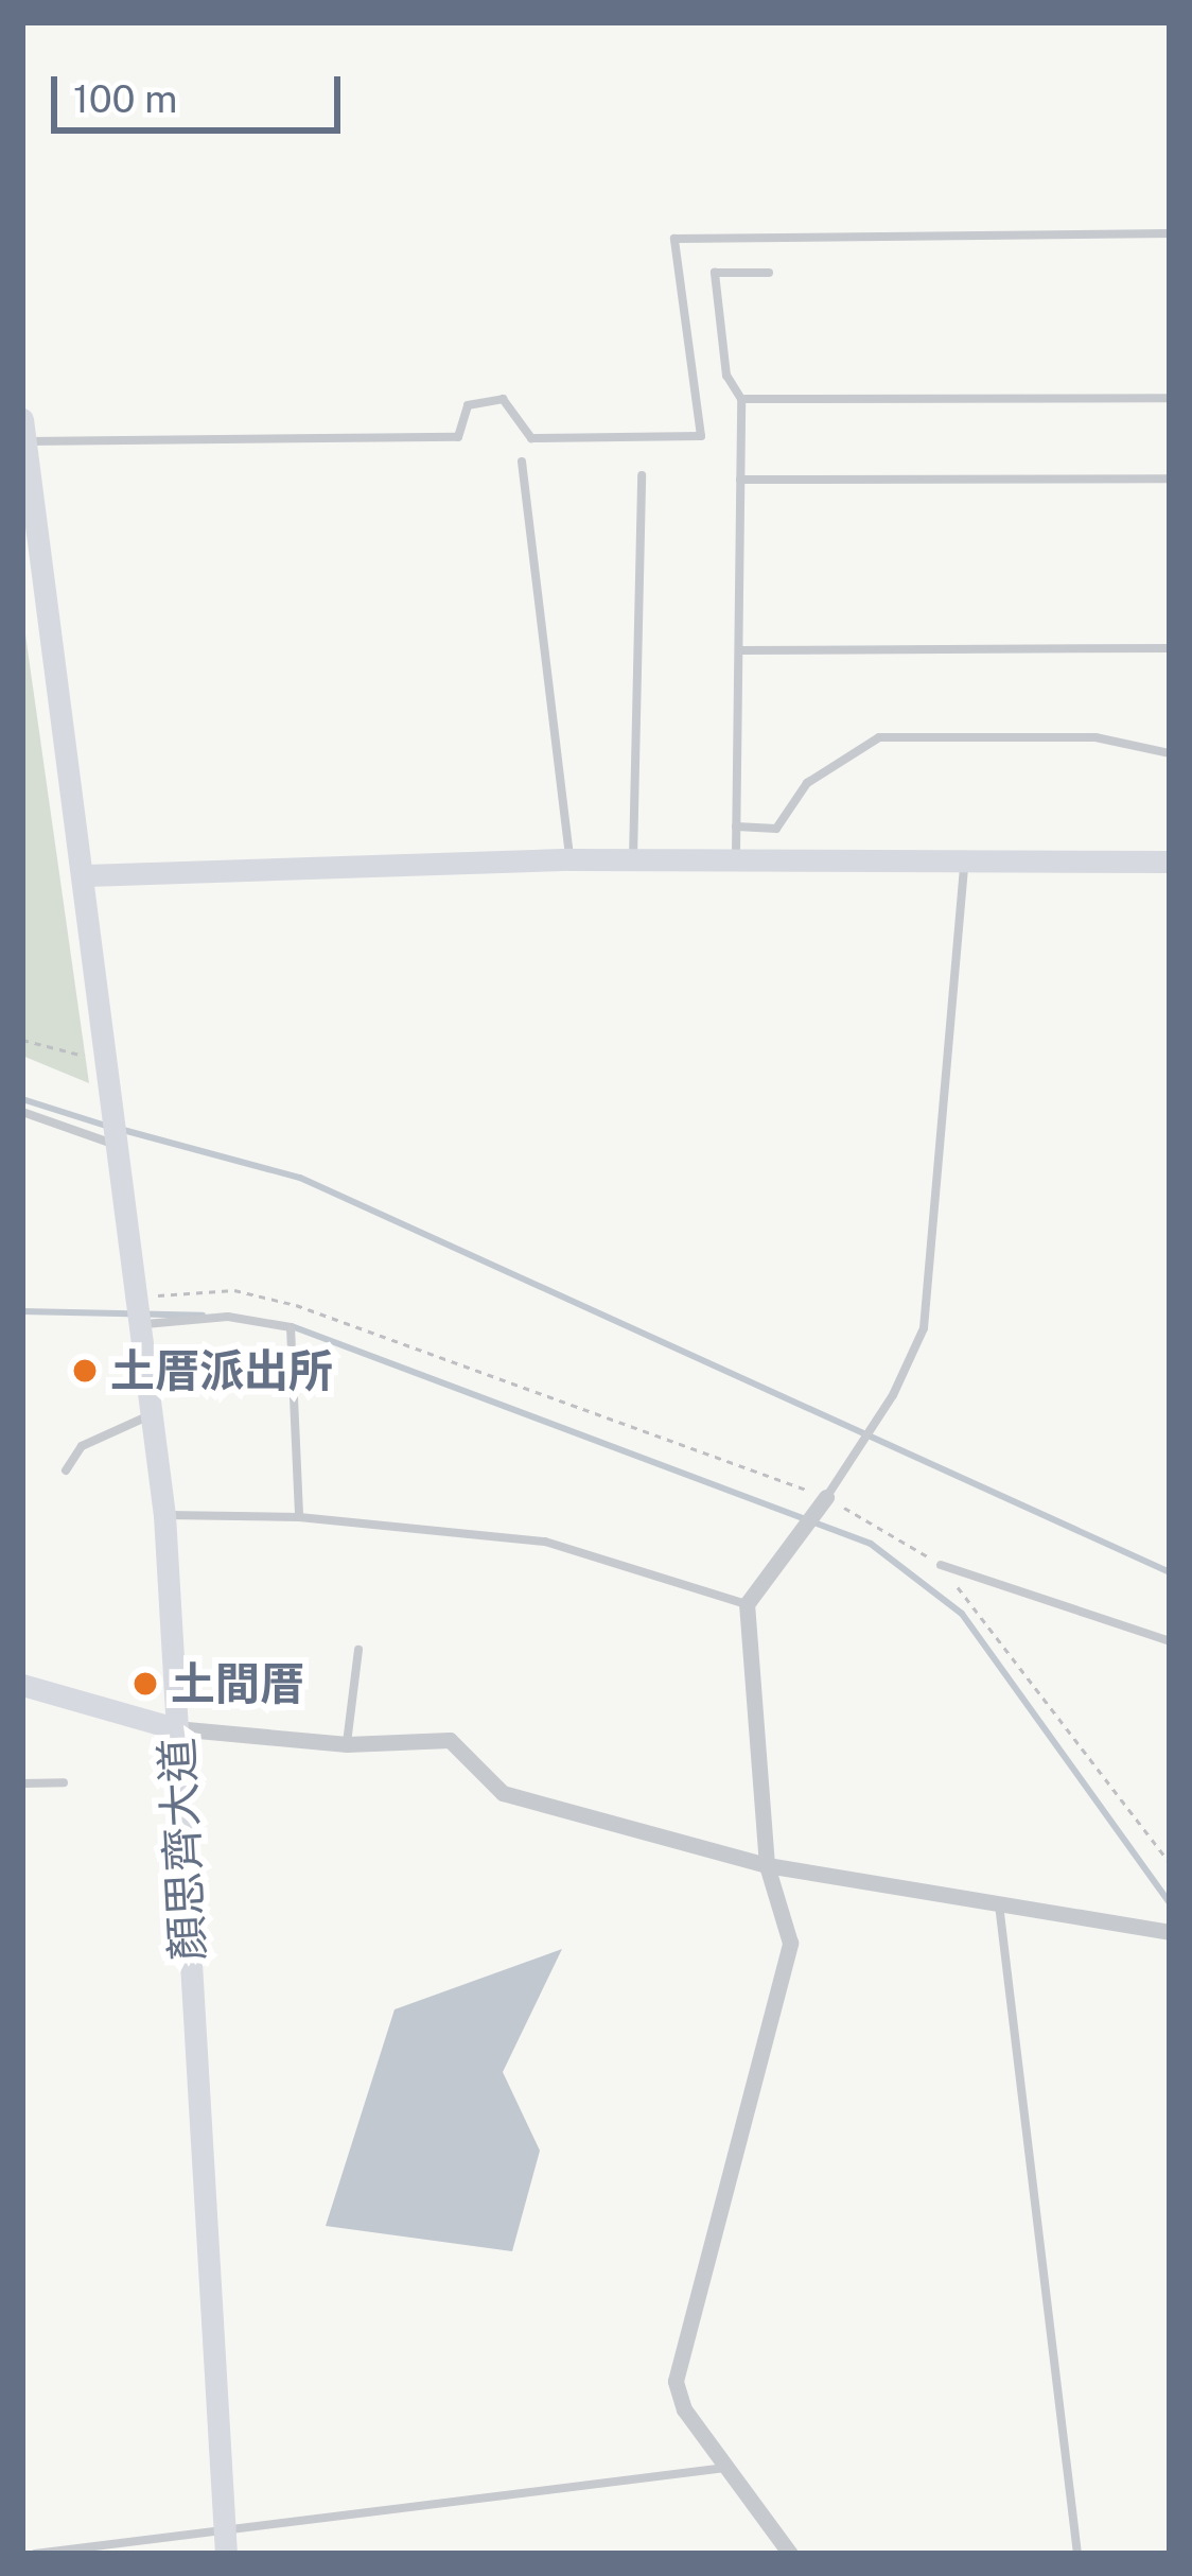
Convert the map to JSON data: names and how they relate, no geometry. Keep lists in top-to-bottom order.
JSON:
{
  "streets": {
    "main road": ["顏思齊大道"]
  },
  "places": ["土厝派出所", "土間厝"],
  "scale_bar": "100 m"
}
